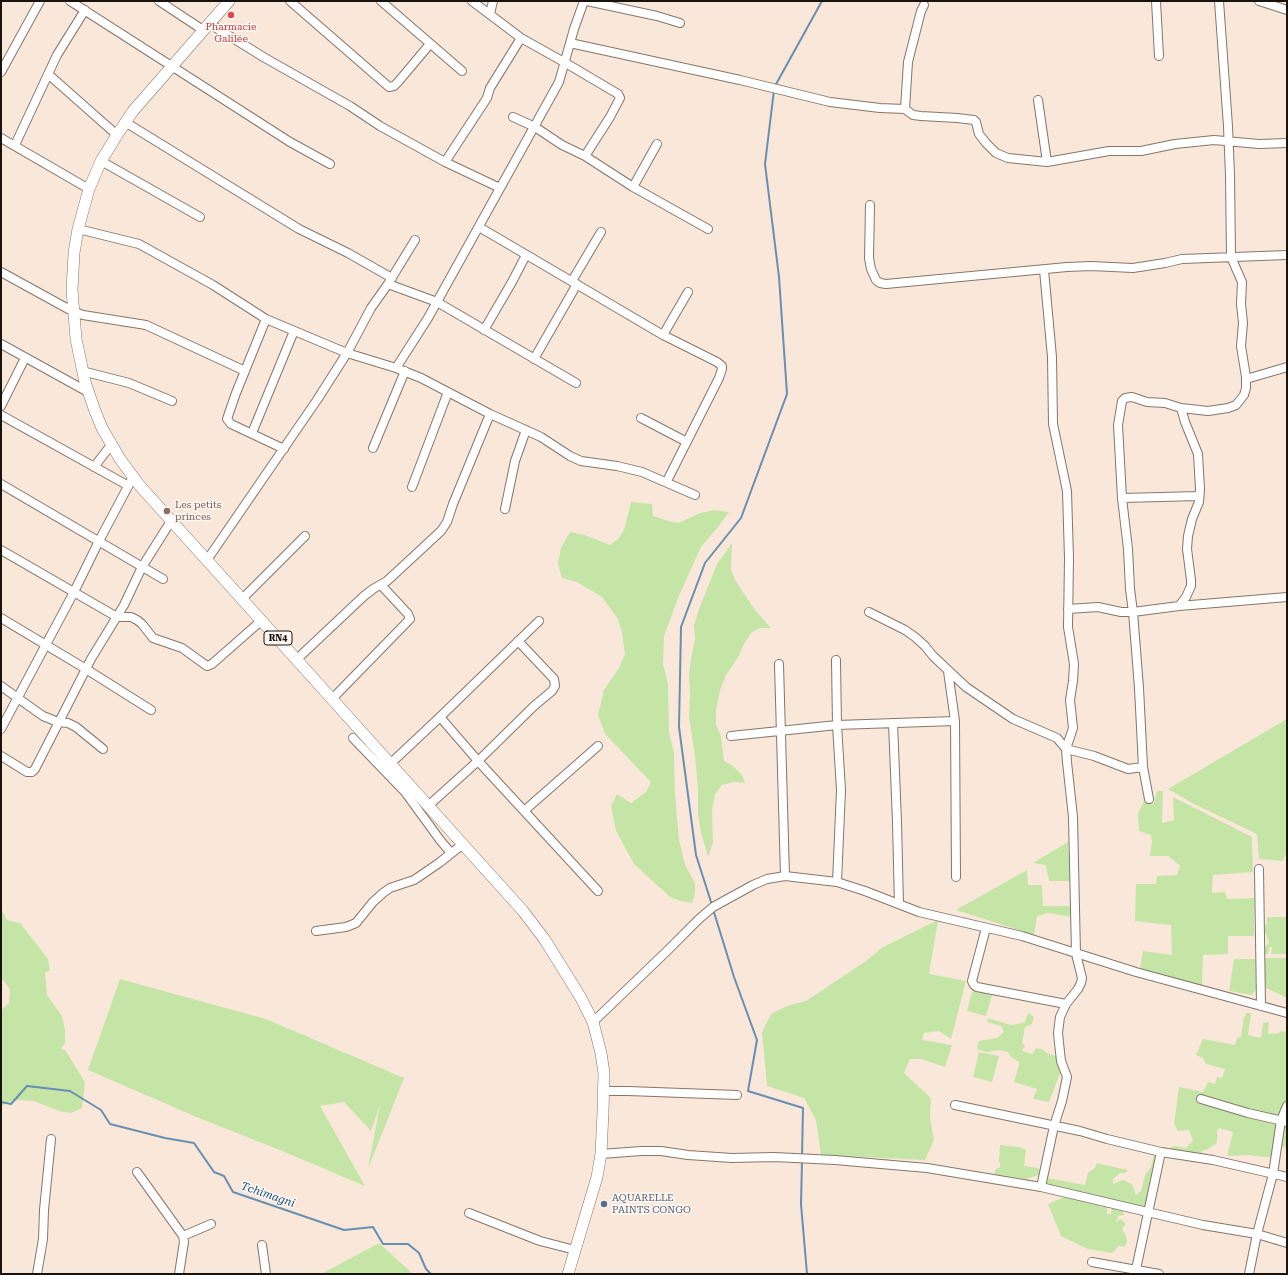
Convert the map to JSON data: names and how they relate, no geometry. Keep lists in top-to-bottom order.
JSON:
{
  "streets": {
    "highway": ["RN4"]
  },
  "water": ["Tchimagni"],
  "places": ["Pharmacie Galilée", "Les petits princes", "AQUARELLE PAINTS CONGO"]
}
